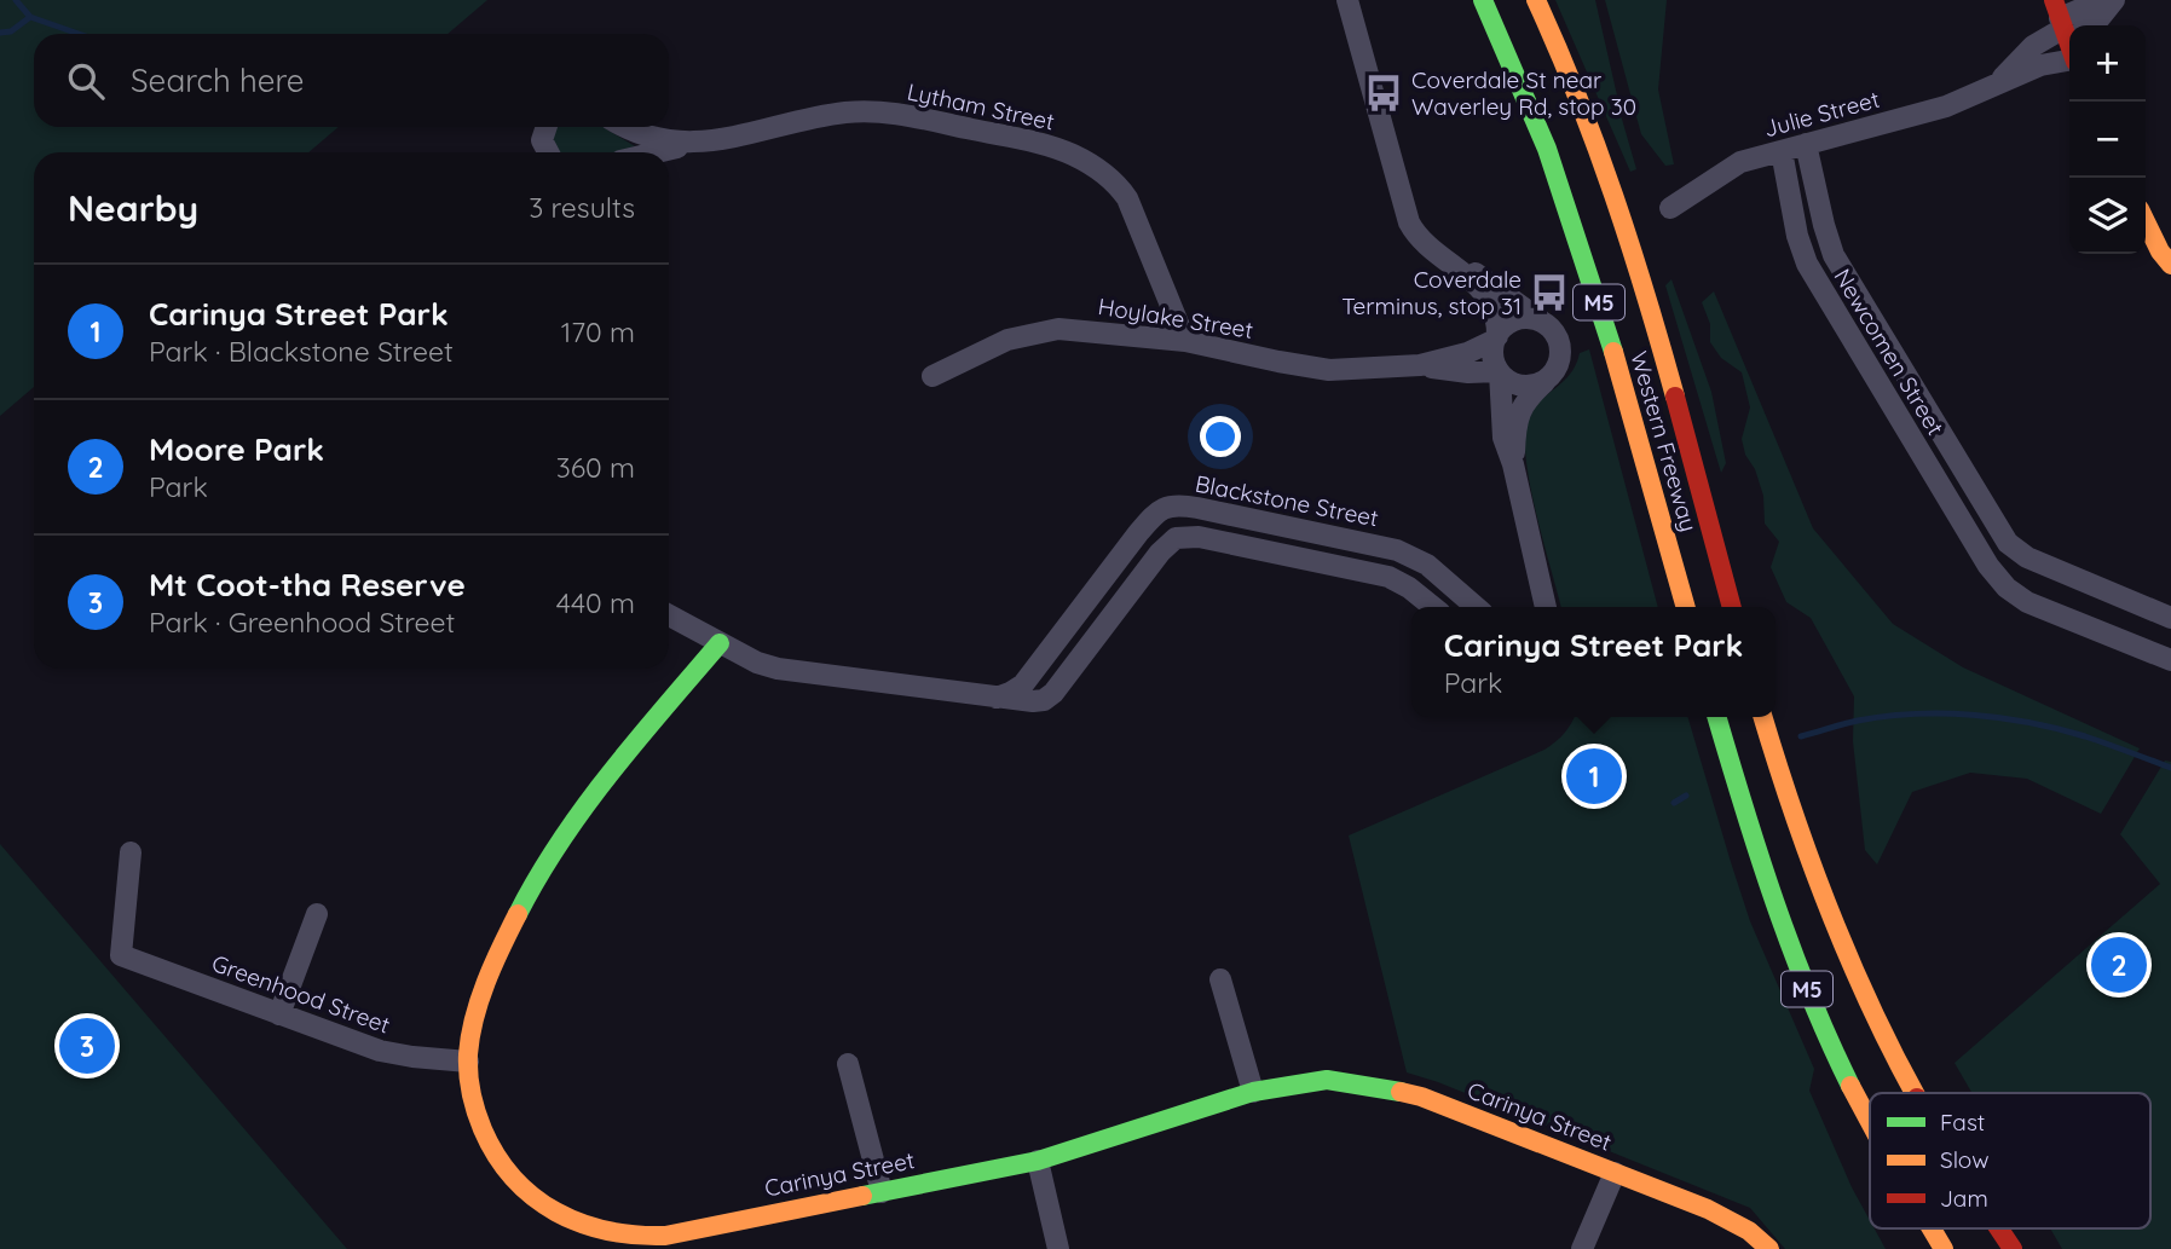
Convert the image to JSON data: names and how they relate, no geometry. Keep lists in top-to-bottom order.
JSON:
{
  "streets": {
    "main road": ["M5", "Western Freeway", "Carinya Street"],
    "street": [
      "Lytham Street",
      "Julie Street",
      "Hoylake Street",
      "Newcomen Street",
      "Blackstone Street",
      "Greenhood Street"
    ]
  },
  "crossings": [
    ["Lytham Street", "Hoylake Street"],
    ["Julie Street", "Newcomen Street"],
    ["Greenhood Street", "Carinya Street"]
  ],
  "places": {
    "bus stop": ["Coverdale St near Waverley Rd, stop 30", "Coverdale Terminus, stop 31"]
  },
  "legend": ["Fast", "Slow", "Jam"],
  "page": {
    "map_buttons": ["+", "−"],
    "search": "Search here",
    "heading": ["Nearby", "3 results"],
    "list": [
      {
        "mark": "1",
        "name": "Carinya Street Park",
        "note": "Park · Blackstone Street",
        "value": "170 m"
      },
      {
        "mark": "2",
        "name": "Moore Park",
        "note": "Park",
        "value": "360 m"
      },
      {
        "mark": "3",
        "name": "Mt Coot-tha Reserve",
        "note": "Park · Greenhood Street",
        "value": "440 m"
      }
    ],
    "popup": ["Carinya Street Park", "Park"],
    "pins": ["1", "2", "3"]
  }
}
